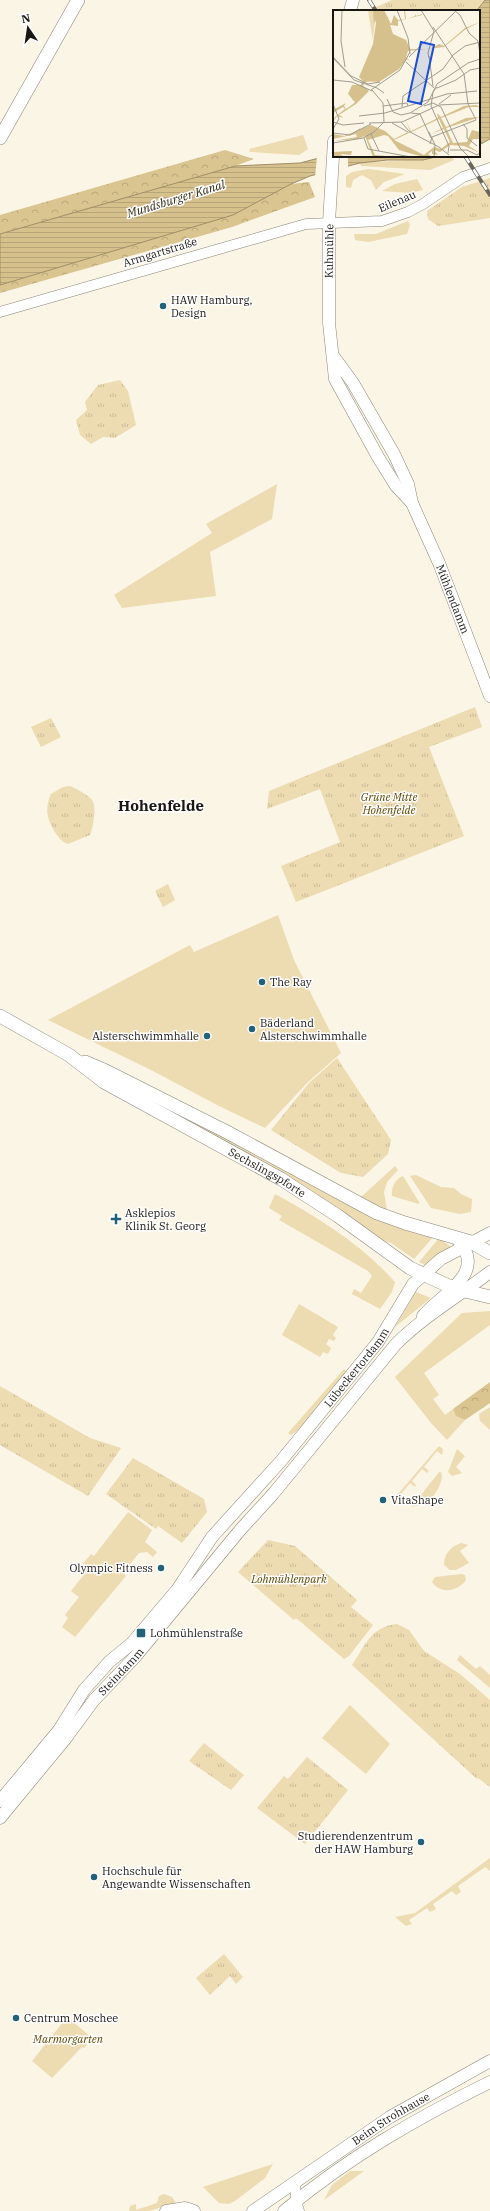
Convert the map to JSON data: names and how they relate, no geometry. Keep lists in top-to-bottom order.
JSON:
{
  "streets": {
    "main road": [
      "Kuhmühle",
      "Mühlendamm",
      "Sechslingspforte",
      "Lübeckertordamm",
      "Steindamm",
      "Beim Strohhause"
    ],
    "street": ["Eilenau", "Armgartstraße"]
  },
  "crossings": [
    ["Eilenau", "Kuhmühle"],
    ["Eilenau", "Armgartstraße"],
    ["Kuhmühle", "Armgartstraße"],
    ["Kuhmühle", "Mühlendamm"],
    ["Sechslingspforte", "Lübeckertordamm"],
    ["Lübeckertordamm", "Steindamm"]
  ],
  "districts": ["Hohenfelde"],
  "water": ["Mundsburger Kanal"],
  "parks": ["Grüne Mitte Hohenfelde", "Lohmühlenpark", "Marmorgarten"],
  "places": {
    "other": [
      "HAW Hamburg, Design",
      "The Ray",
      "Bäderland Alsterschwimmhalle",
      "Alsterschwimmhalle",
      "VitaShape",
      "Olympic Fitness",
      "Studierendenzentrum der HAW Hamburg",
      "Hochschule für Angewandte Wissenschaften",
      "Centrum Moschee"
    ],
    "health": ["Asklepios Klinik St. Georg"],
    "transit": ["Lohmühlenstraße"]
  },
  "north": "top"
}
